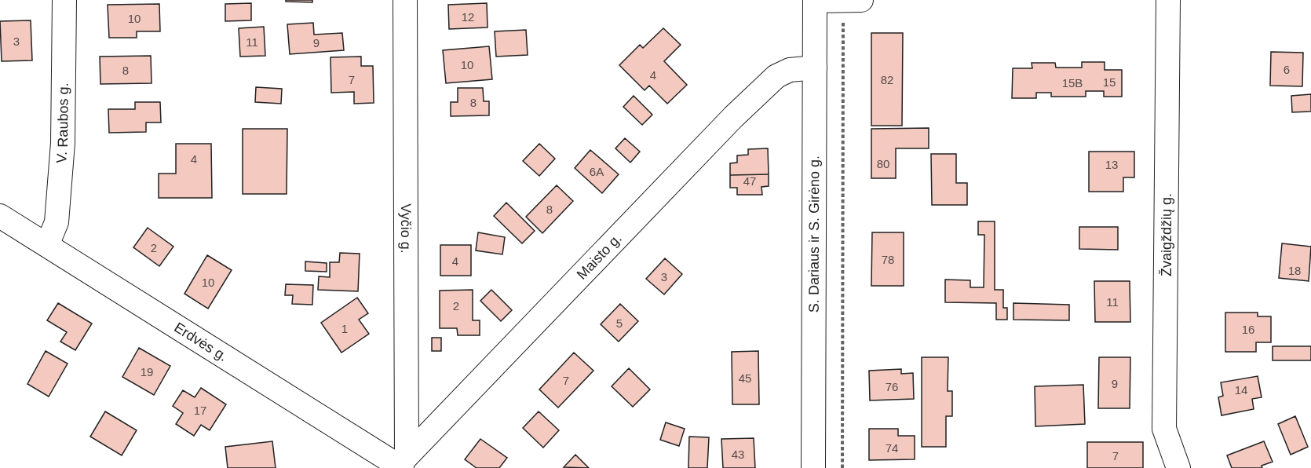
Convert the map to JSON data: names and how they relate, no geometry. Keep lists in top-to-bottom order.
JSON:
{
  "streets": {
    "street": [
      "V. Raubos g.",
      "Vyčio g.",
      "S. Dariaus ir S. Girėno g.",
      "Žvaigždžių g.",
      "Maisto g.",
      "Erdvės g."
    ]
  },
  "crossings": [
    ["V. Raubos g.", "Erdvės g."],
    ["Vyčio g.", "Maisto g."],
    ["Vyčio g.", "Erdvės g."],
    ["S. Dariaus ir S. Girėno g.", "Maisto g."],
    ["Maisto g.", "Erdvės g."]
  ],
  "house_numbers": [
    "12",
    "10",
    "3",
    "11",
    "9",
    "10",
    "6",
    "8",
    "4",
    "7",
    "82",
    "15",
    "15B",
    "8",
    "4",
    "80",
    "13",
    "6A",
    "47",
    "8",
    "2",
    "78",
    "4",
    "18",
    "3",
    "10",
    "11",
    "2",
    "5",
    "1",
    "16",
    "19",
    "45",
    "7",
    "9",
    "76",
    "14",
    "17",
    "74",
    "43",
    "7"
  ]
}
